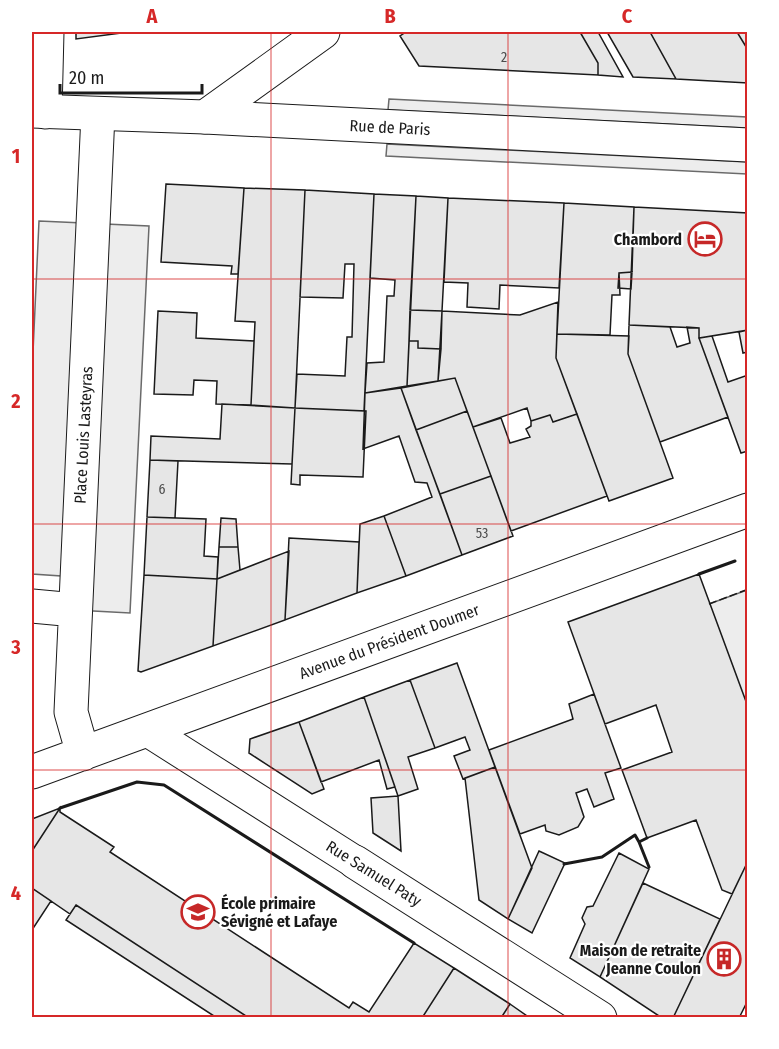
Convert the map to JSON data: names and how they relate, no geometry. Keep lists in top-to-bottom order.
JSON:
{
  "streets": {
    "street": [
      "Rue de Paris",
      "Place Louis Lasteyras",
      "Avenue du Président Doumer",
      "Rue Samuel Paty"
    ]
  },
  "crossings": [
    ["Rue de Paris", "Place Louis Lasteyras"],
    ["Place Louis Lasteyras", "Avenue du Président Doumer"],
    ["Avenue du Président Doumer", "Rue Samuel Paty"]
  ],
  "places": {
    "hotel": ["Chambord"],
    "school or university": ["École primaire Sévigné et Lafaye"],
    "building": ["Maison de retraite Jeanne Coulon"]
  },
  "house_numbers": ["2", "6", "53"],
  "scale_bar": "20 m",
  "grid": {
    "columns": ["A", "B", "C"],
    "rows": [
      "1",
      "2",
      "3",
      "4"
    ]
  }
}
